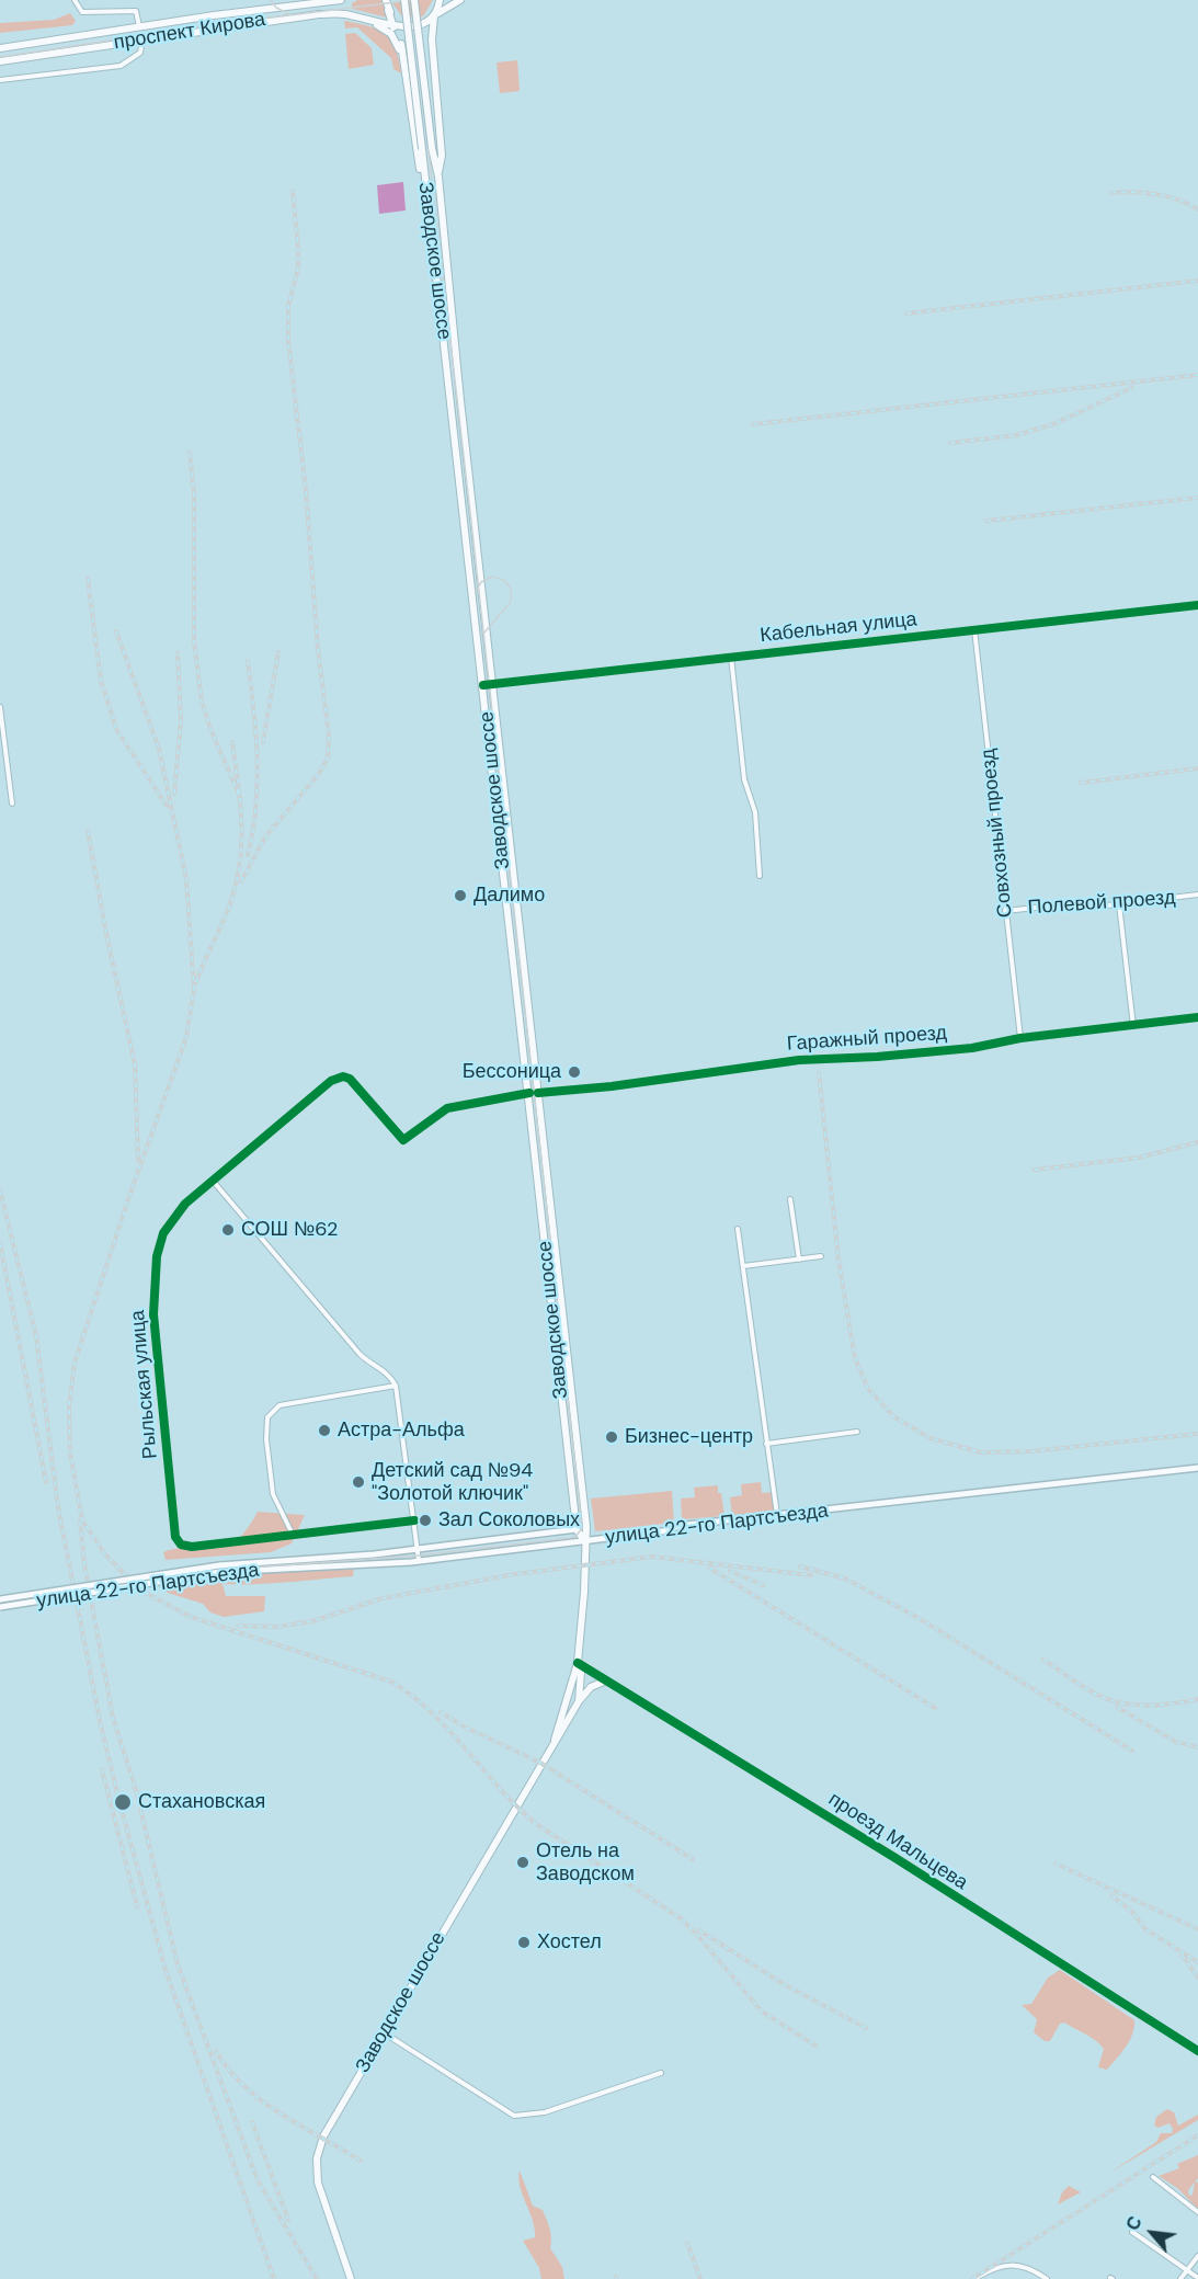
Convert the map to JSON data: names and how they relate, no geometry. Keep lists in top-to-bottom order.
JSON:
{
  "streets": {
    "main road": ["проспект Кирова", "Заводское шоссе", "улица 22-го Партсъезда"],
    "street": [
      "Кабельная улица",
      "Совхозный проезд",
      "Полевой проезд",
      "Гаражный проезд",
      "Рыльская улица",
      "проезд Мальцева"
    ]
  },
  "crossings": [
    ["Заводское шоссе", "Кабельная улица"],
    ["Заводское шоссе", "Гаражный проезд"],
    ["Заводское шоссе", "Рыльская улица"],
    ["Заводское шоссе", "улица 22-го Партсъезда"],
    ["Заводское шоссе", "проезд Мальцева"],
    ["Кабельная улица", "Совхозный проезд"],
    ["Совхозный проезд", "Полевой проезд"],
    ["Совхозный проезд", "Гаражный проезд"]
  ],
  "places": [
    "Далимо",
    "Бессоница",
    "СОШ №62",
    "Астра-Альфа",
    "Бизнес-центр",
    "Детский сад №94 \"Золотой ключик\"",
    "Зал Соколовых",
    "Стахановская",
    "Отель на Заводском",
    "Хостел"
  ],
  "north": "top left"
}
